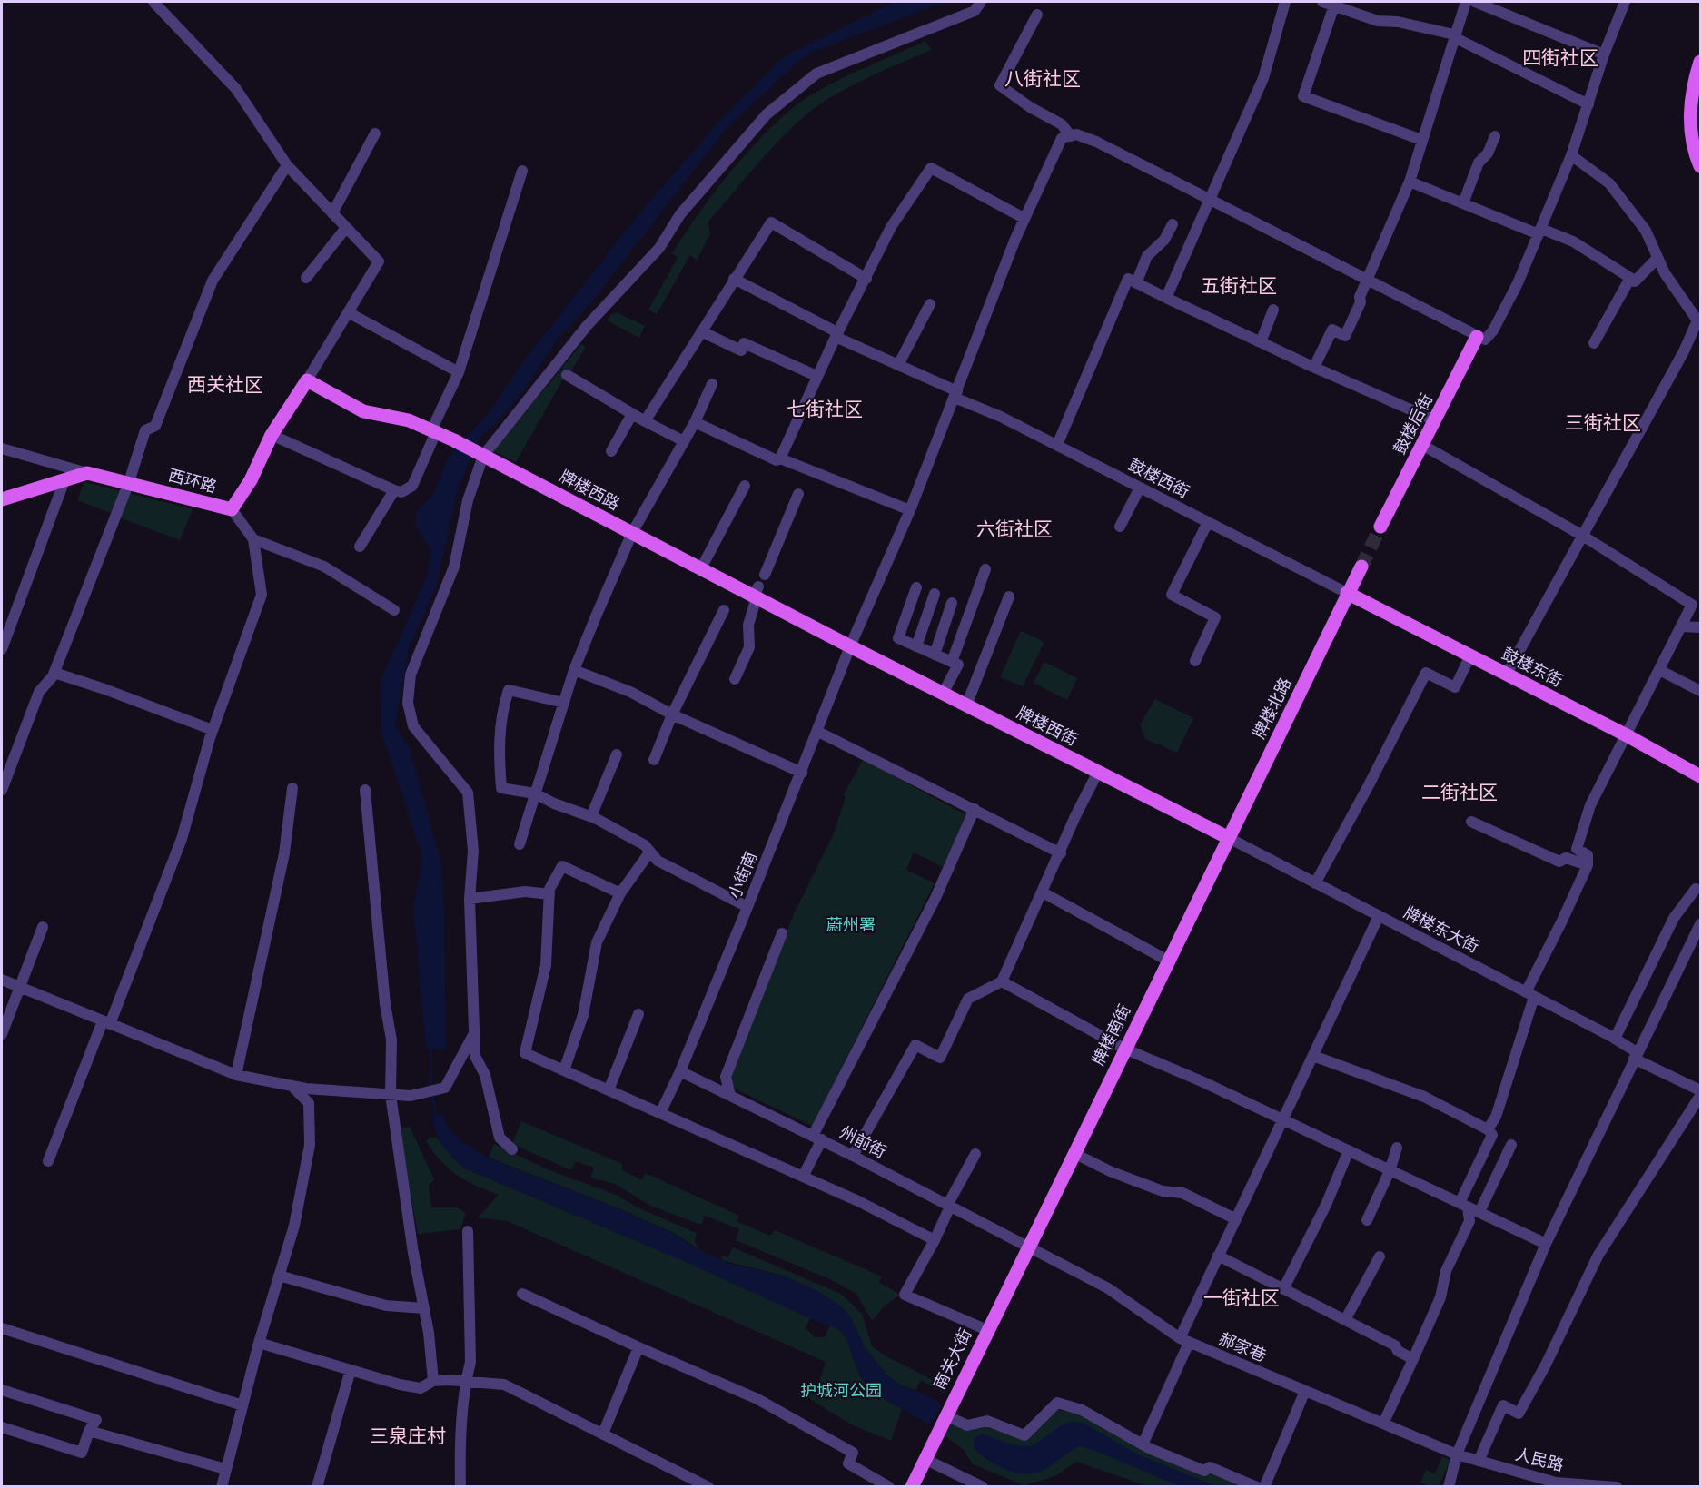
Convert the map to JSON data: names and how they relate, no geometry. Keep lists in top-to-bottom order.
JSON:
{
  "streets": {
    "main road": [
      "鼓楼后街",
      "西环路",
      "牌楼西路",
      "鼓楼东街",
      "牌楼北路",
      "牌楼西街",
      "牌楼南街",
      "南关大街"
    ],
    "street": [
      "鼓楼西街",
      "小街南",
      "牌楼东大街",
      "州前街",
      "郝家巷",
      "人民路"
    ]
  },
  "crossings": [
    ["鼓楼西街", "鼓楼东街"],
    ["鼓楼西街", "牌楼北路"],
    ["鼓楼西街", "小街南"],
    ["西环路", "牌楼西路"],
    ["牌楼西路", "牌楼西街"],
    ["牌楼西路", "小街南"],
    ["鼓楼东街", "牌楼北路"],
    ["牌楼北路", "牌楼西街"],
    ["牌楼北路", "牌楼东大街"],
    ["牌楼北路", "牌楼南街"],
    ["牌楼西街", "小街南"],
    ["牌楼西街", "牌楼东大街"],
    ["牌楼西街", "牌楼南街"],
    ["小街南", "州前街"],
    ["牌楼东大街", "牌楼南街"],
    ["牌楼南街", "州前街"],
    ["牌楼南街", "郝家巷"],
    ["牌楼南街", "南关大街"],
    ["州前街", "郝家巷"],
    ["州前街", "南关大街"],
    ["郝家巷", "南关大街"],
    ["郝家巷", "人民路"]
  ],
  "districts": [
    "四街社区",
    "八街社区",
    "五街社区",
    "西关社区",
    "七街社区",
    "三街社区",
    "六街社区",
    "二街社区",
    "一街社区",
    "三泉庄村"
  ],
  "parks": ["蔚州署", "护城河公园"]
}
